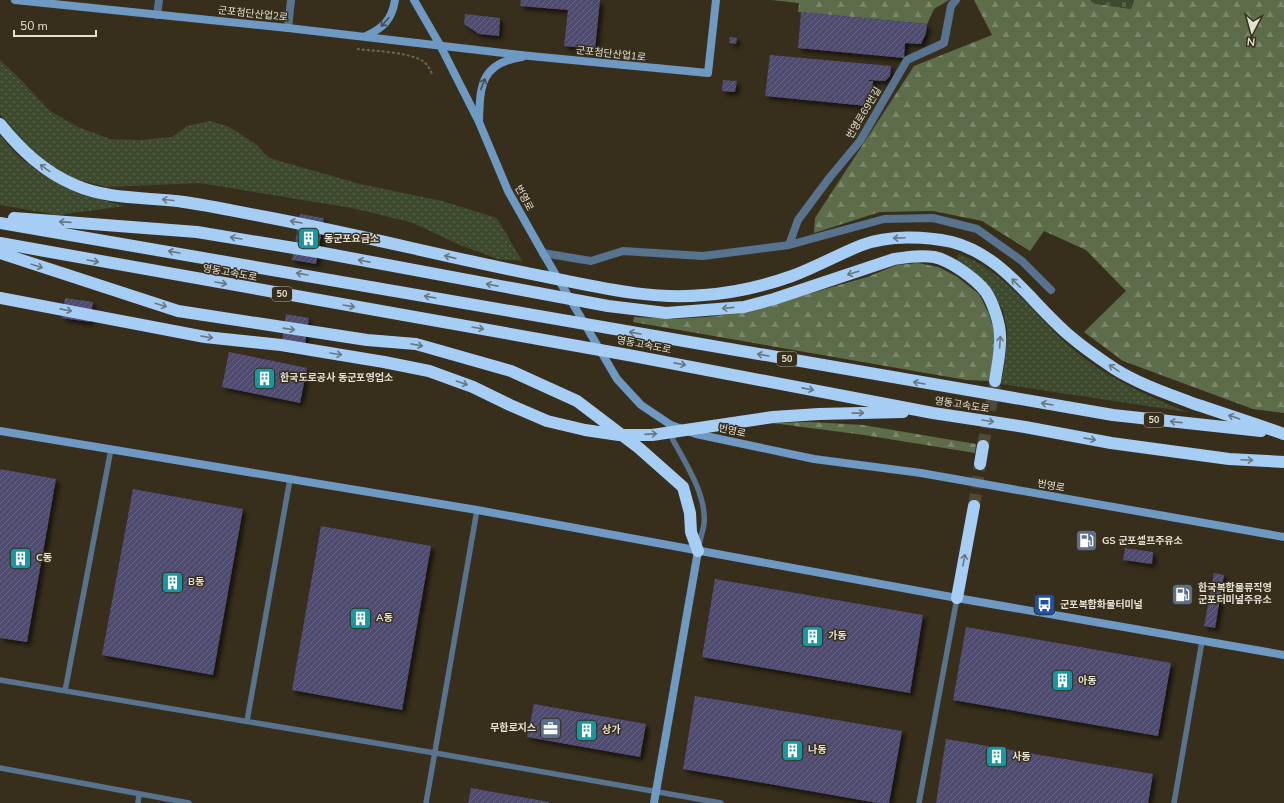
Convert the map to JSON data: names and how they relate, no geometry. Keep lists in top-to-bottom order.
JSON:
{
  "streets": {
    "highway": ["영동고속도로", "50"],
    "street": [
      "군포첨단산업2로",
      "군포첨단산업1로",
      "번영로69번길",
      "번영로"
    ]
  },
  "crossings": [
    ["군포첨단산업2로", "군포첨단산업1로"],
    ["군포첨단산업2로", "번영로"],
    ["군포첨단산업1로", "번영로"]
  ],
  "places": {
    "building": [
      "동군포요금소",
      "한국도로공사 동군포영업소",
      "C동",
      "B동",
      "A동",
      "가동",
      "아동",
      "상가",
      "나동",
      "사동"
    ],
    "fuel station": ["GS 군포셀프주유소", "한국복합물류직영 군포터미널주유소"],
    "bus stop": ["군포복합화물터미널"],
    "office": ["무한로지스"]
  },
  "scale_bar": "50 m",
  "north": "bottom"
}
